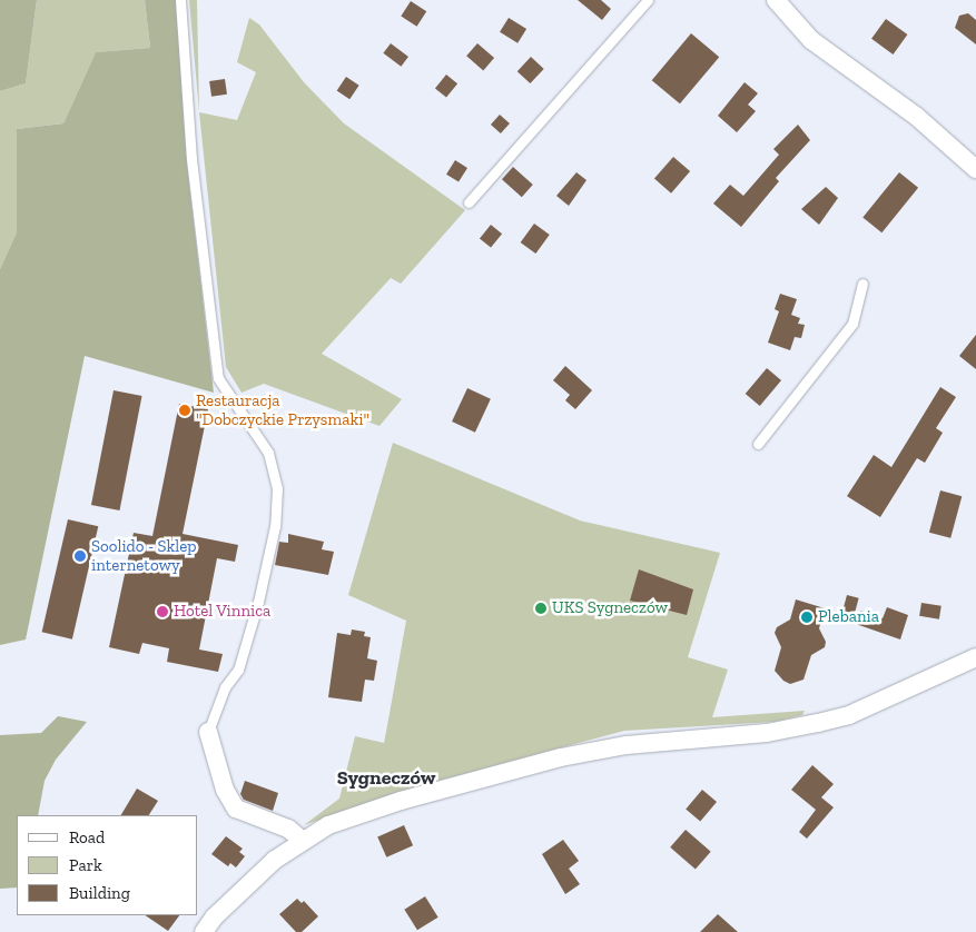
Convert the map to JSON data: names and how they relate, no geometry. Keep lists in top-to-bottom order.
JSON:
{
  "districts": ["Sygneczów"],
  "places": [
    "Restauracja \"Dobczyckie Przysmaki\"",
    "Soolido - Sklep internetowy",
    "UKS Sygneczów",
    "Hotel Vinnica",
    "Plebania"
  ],
  "legend": ["Road", "Park", "Building"]
}
